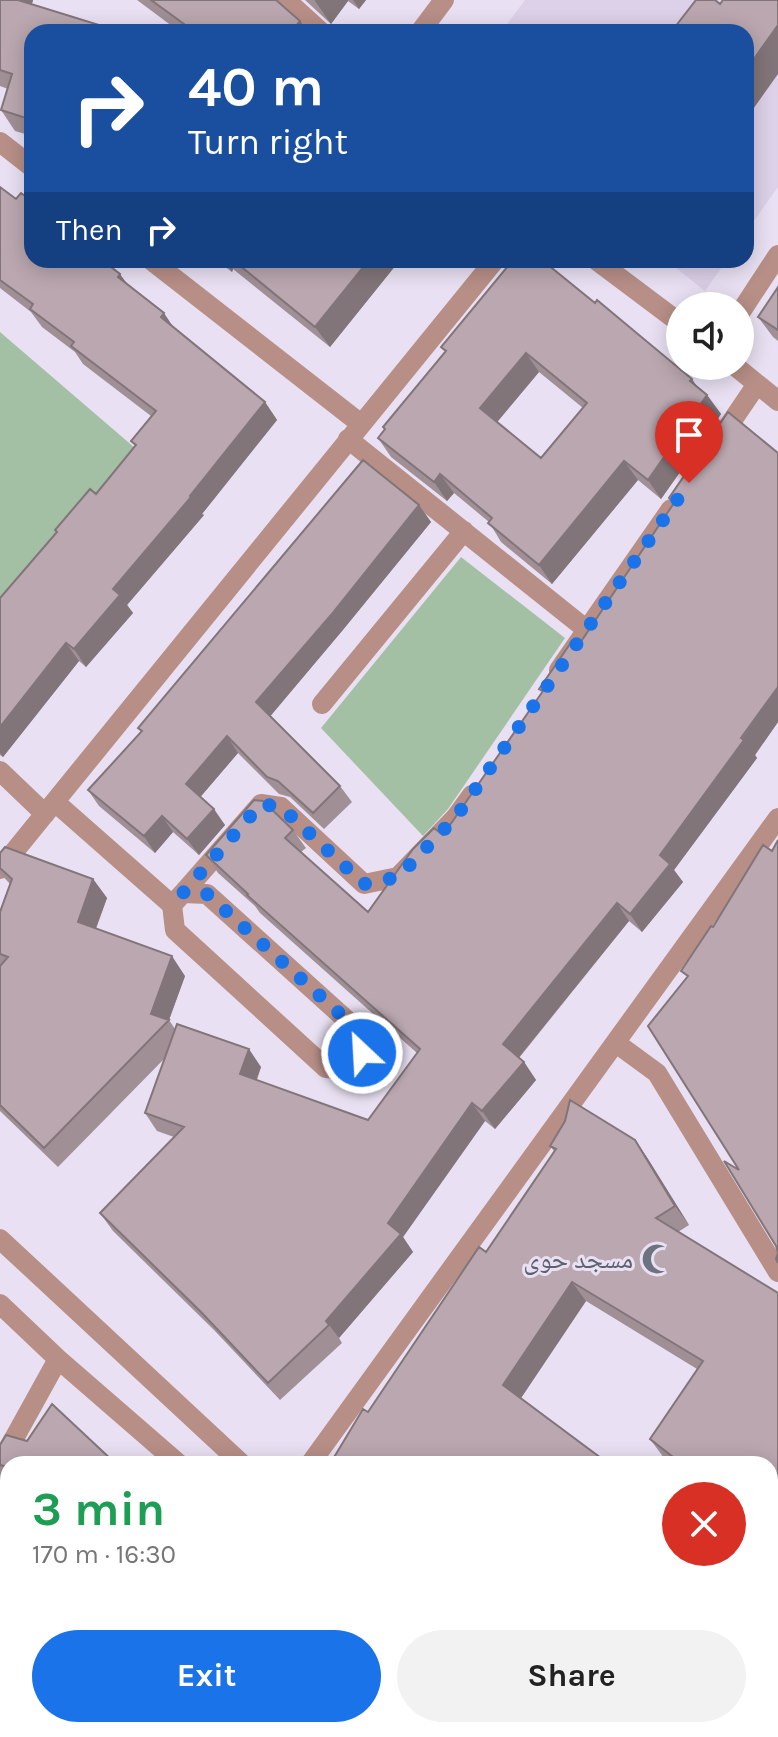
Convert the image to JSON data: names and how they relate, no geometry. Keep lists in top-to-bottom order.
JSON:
{
  "places": {
    "mosque": ["مسجد حوى"]
  },
  "page": {
    "turn": ["40 m", "Turn right"],
    "then": "Then",
    "heading": ["3 min", "170 m · 16:30"],
    "buttons": ["Exit", "Share"]
  }
}
